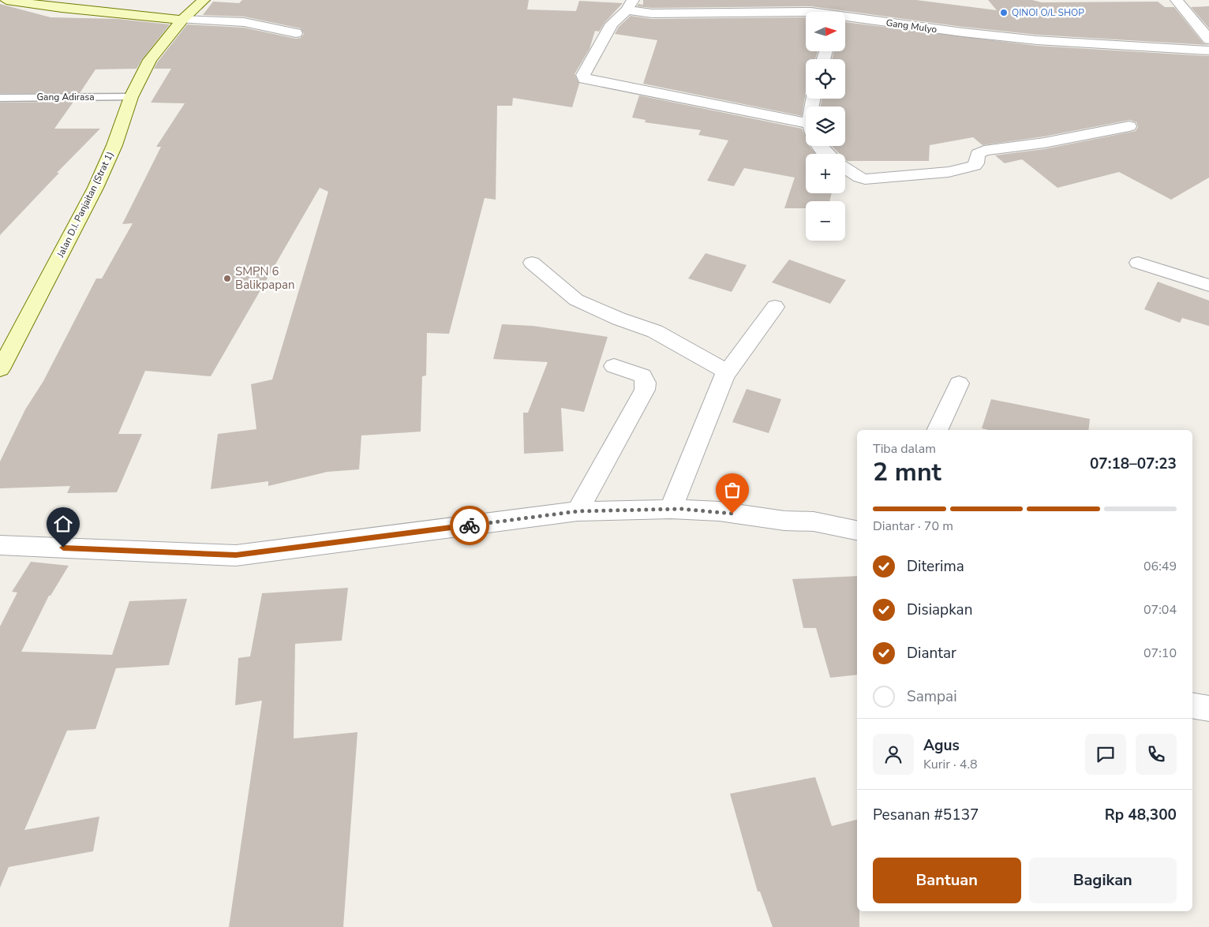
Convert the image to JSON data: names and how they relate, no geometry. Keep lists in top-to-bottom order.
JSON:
{
  "streets": {
    "street": ["Gang Mulyo", "Jalan D.I. Panjaitan (Strat 1)"],
    "lane": ["Gang Adirasa"]
  },
  "crossings": [
    ["Gang Adirasa", "Jalan D.I. Panjaitan (Strat 1)"]
  ],
  "places": ["QINOI O/L SHOP", "SMPN 6 Balikpapan"],
  "north": "right",
  "page": {
    "map_buttons": ["+", "−"],
    "heading": ["2 mnt", "Tiba dalam", "07:18–07:23"],
    "panel": [
      "Agus",
      "Kurir · 4.8",
      "Pesanan #5137",
      "Rp 48,300"
    ],
    "bar": "Diantar · 70 m",
    "list": [
      ["Diterima", "06:49"],
      ["Disiapkan", "07:04"],
      ["Diantar", "07:10"],
      "Sampai"
    ],
    "buttons": ["Bantuan", "Bagikan"]
  }
}
